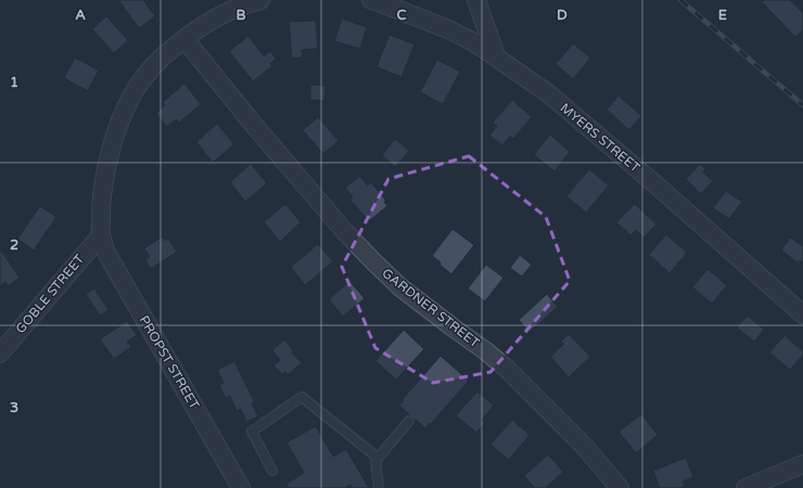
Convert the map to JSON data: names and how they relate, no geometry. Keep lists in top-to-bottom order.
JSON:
{
  "streets": {
    "street": [
      "MYERS STREET",
      "GOBLE STREET",
      "GARDNER STREET",
      "PROPST STREET"
    ]
  },
  "crossings": [
    ["GOBLE STREET", "PROPST STREET"]
  ],
  "grid": {
    "columns": [
      "A",
      "B",
      "C",
      "D",
      "E"
    ],
    "rows": ["1", "2", "3"]
  }
}
